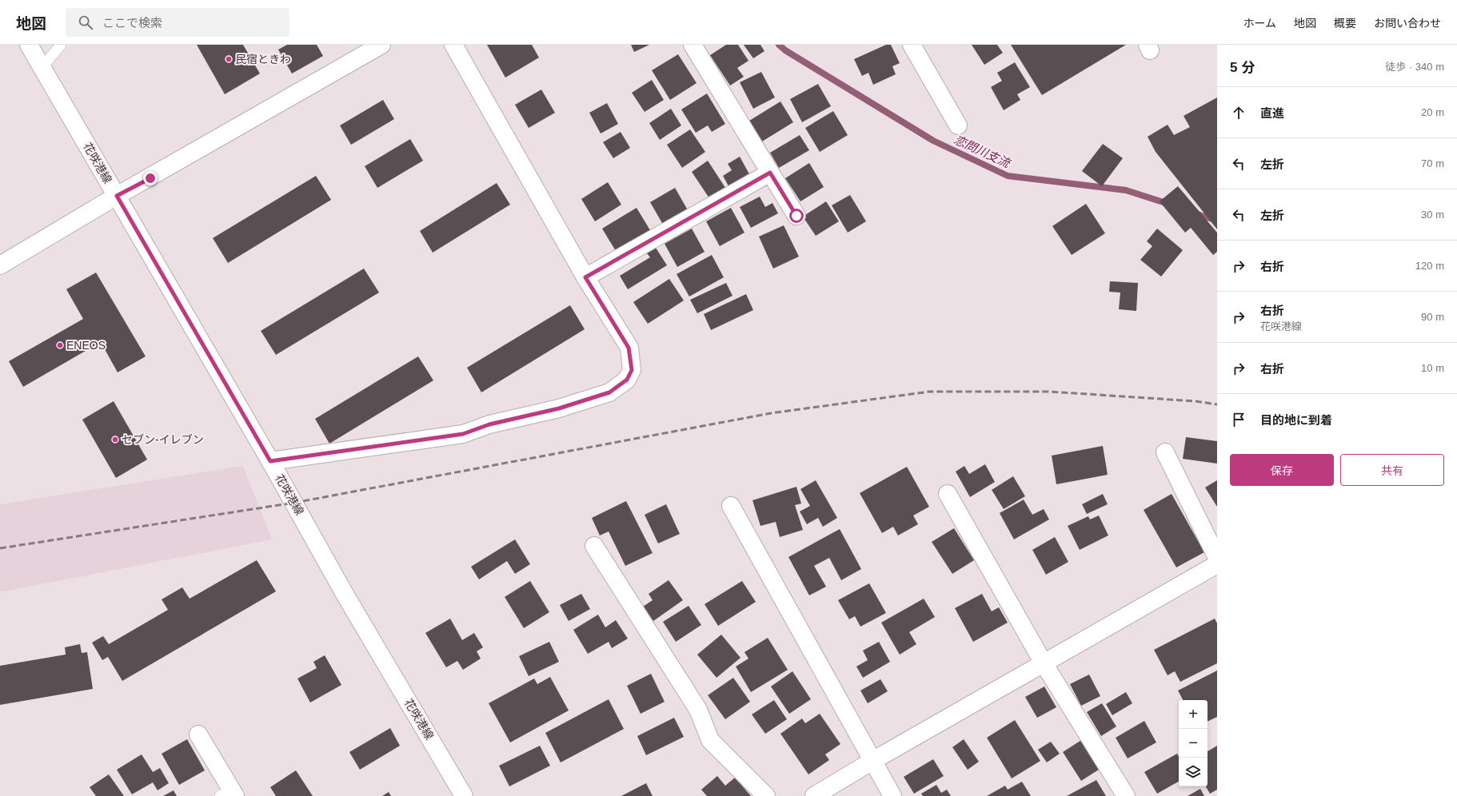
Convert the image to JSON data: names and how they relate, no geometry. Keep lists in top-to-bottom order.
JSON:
{
  "streets": {
    "street": ["花咲港線"]
  },
  "water": ["恋問川支流"],
  "places": ["民宿ときわ", "ENEOS", "セブン-イレブン"],
  "page": {
    "header": "地図",
    "search": "ここで検索",
    "nav": [
      "ホーム",
      "地図",
      "概要",
      "お問い合わせ"
    ],
    "heading": ["5 分", "徒歩 · 340 m"],
    "list": [
      ["直進", "20 m"],
      ["左折", "70 m"],
      ["左折", "30 m"],
      ["右折", "120 m"],
      ["右折", "花咲港線", "90 m"],
      ["右折", "10 m"],
      "目的地に到着"
    ],
    "buttons": ["保存", "共有"],
    "map_buttons": ["+", "−"]
  }
}
